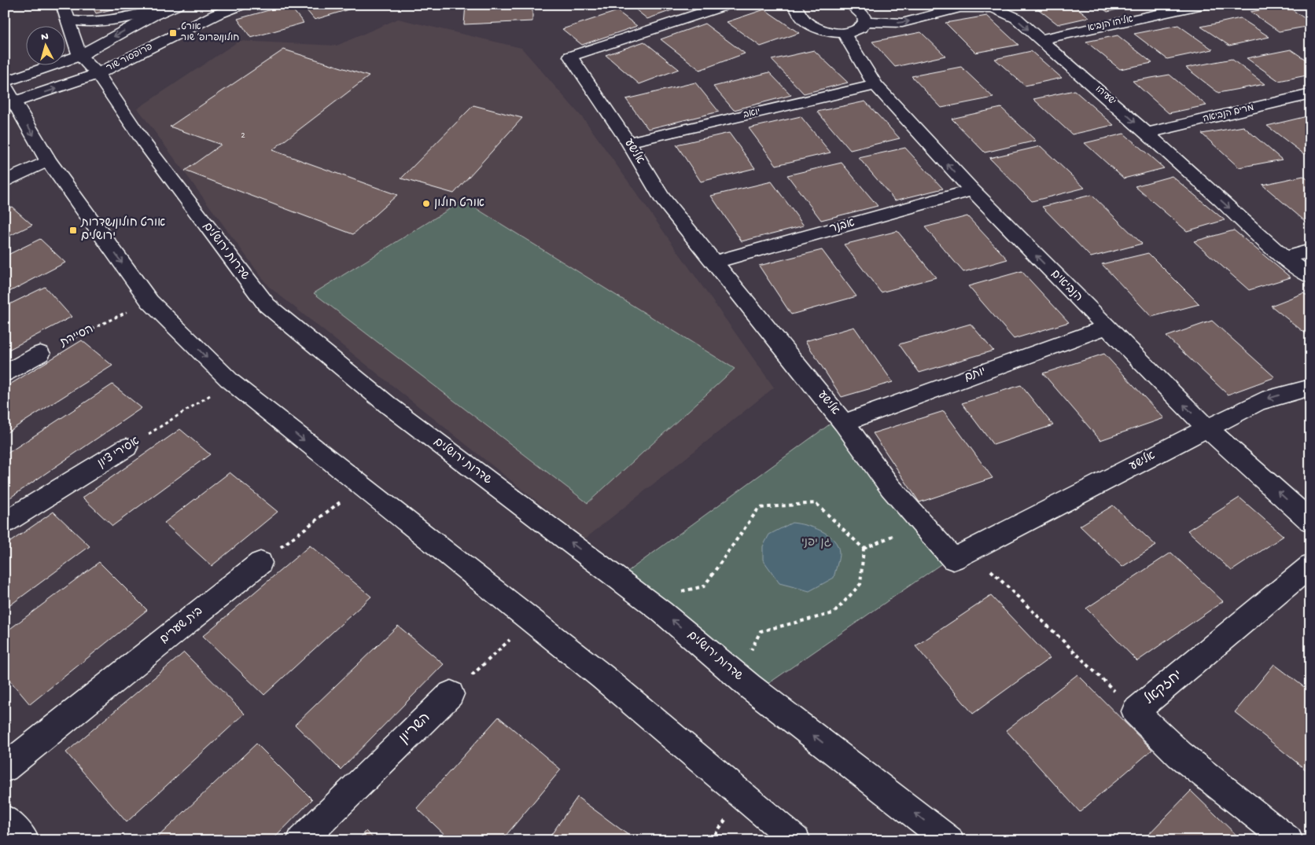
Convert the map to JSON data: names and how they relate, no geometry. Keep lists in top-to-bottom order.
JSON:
{
  "streets": {
    "street": [
      "אליהו הנביא",
      "פרופסור שור",
      "ישעיהו",
      "יואב",
      "מרים הנביאה",
      "אלישע",
      "אבנר",
      "שדרות ירושלים",
      "הנביאים",
      "יותם",
      "אסירי ציון",
      "בית שערים",
      "יחזקאל",
      "השריון"
    ],
    "path": ["הסיירת"]
  },
  "crossings": [
    ["אליהו הנביא", "ישעיהו"],
    ["פרופסור שור", "שדרות ירושלים"],
    ["ישעיהו", "מרים הנביאה"],
    ["יואב", "אלישע"],
    ["יואב", "הנביאים"],
    ["אלישע", "אבנר"],
    ["אלישע", "הנביאים"],
    ["אלישע", "יותם"],
    ["אבנר", "הנביאים"],
    ["הנביאים", "יותם"]
  ],
  "one_way": ["ישעיהו", "הנביאים"],
  "parks": ["גן יפני"],
  "places": {
    "transit": ["אורט חולון/פרופ׳ שור", "אורט חולון/שדרות ירושלים"],
    "other": ["אורט חולון"]
  },
  "house_numbers": ["2"],
  "north": "top"
}
